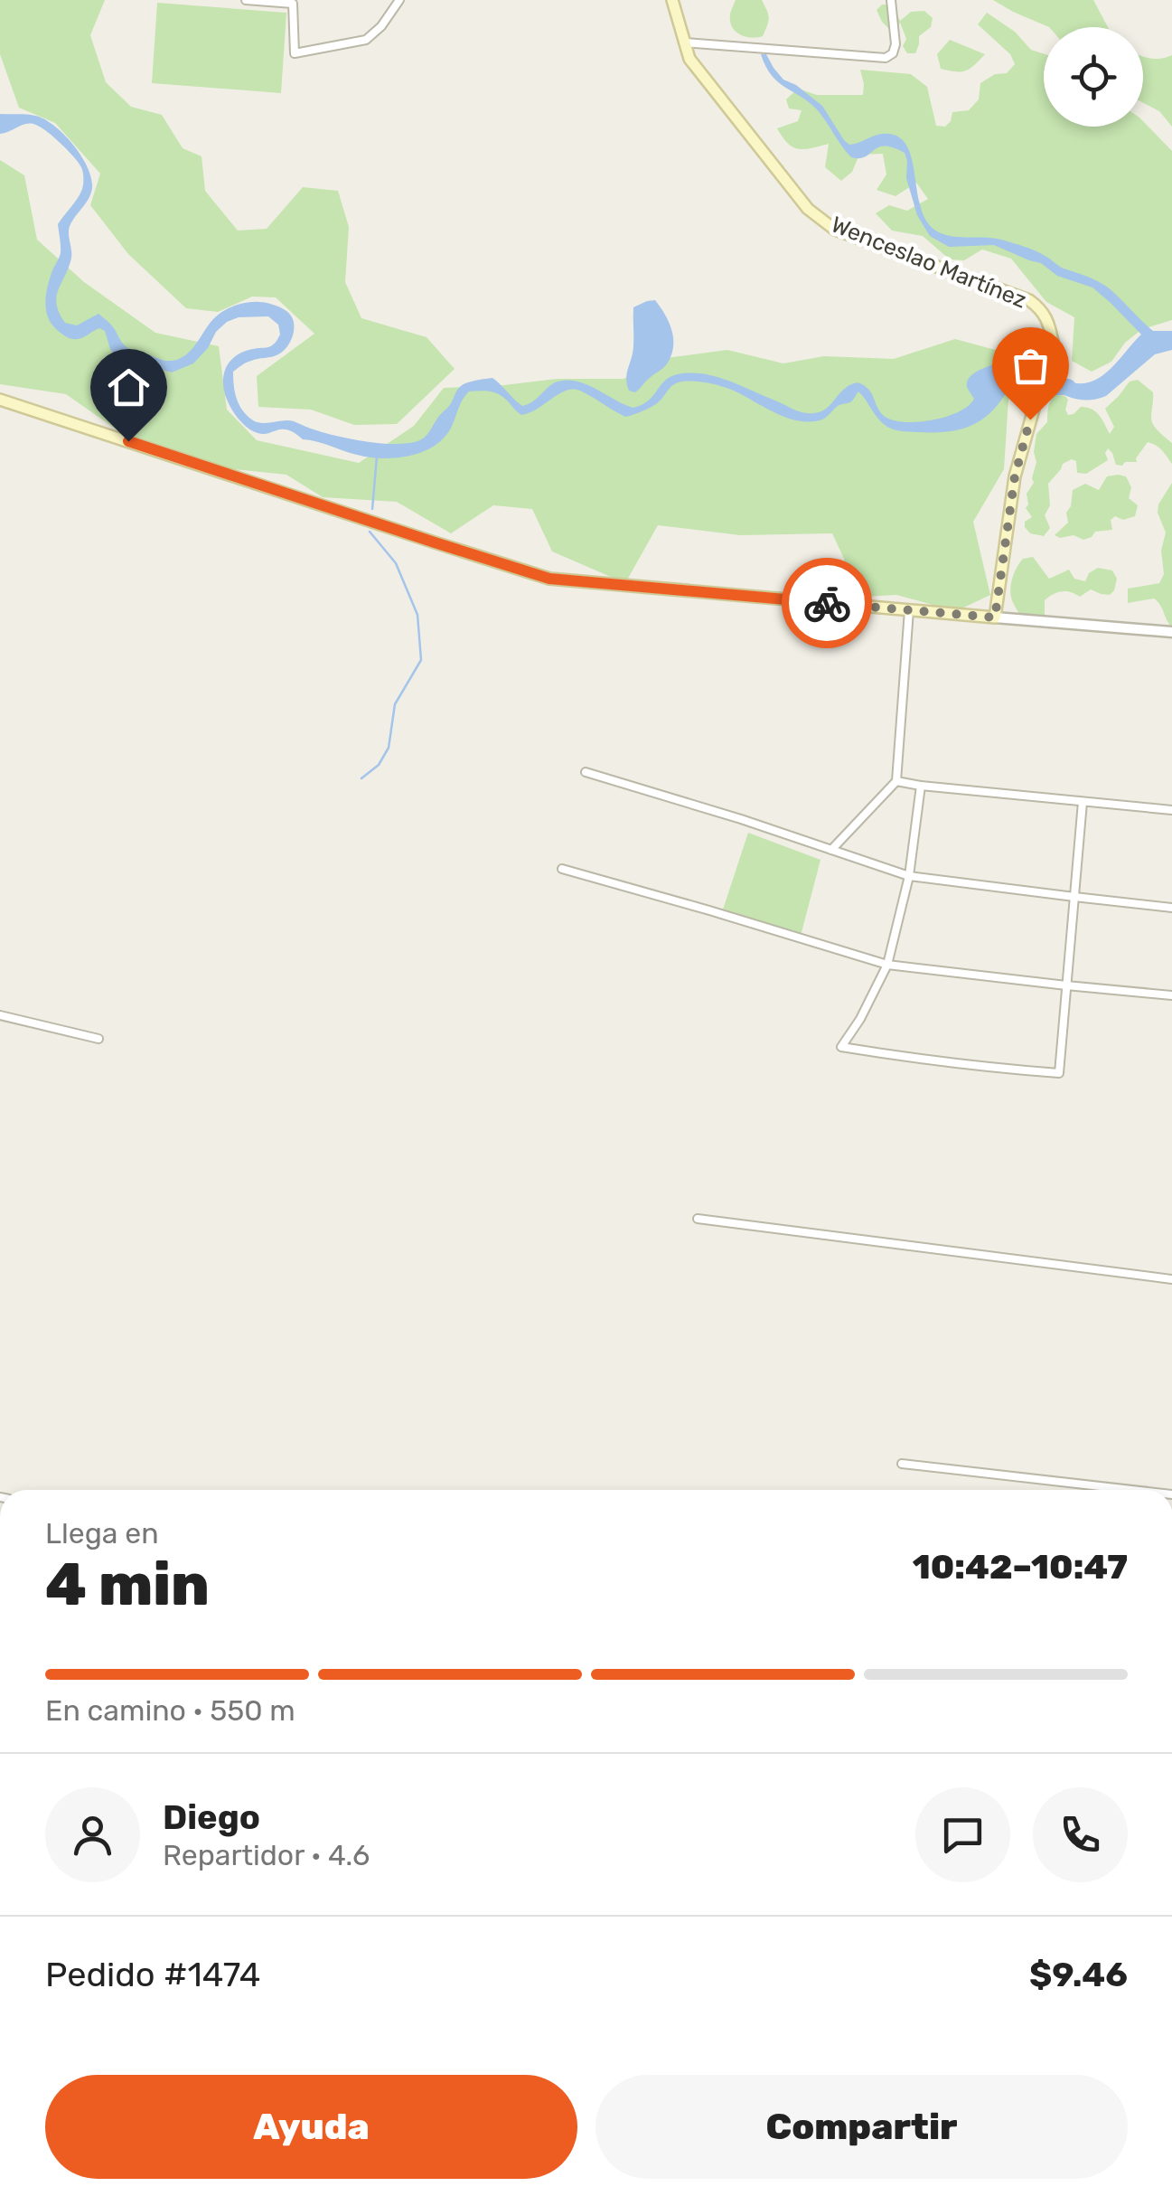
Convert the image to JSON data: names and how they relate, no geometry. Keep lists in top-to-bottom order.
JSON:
{
  "streets": {
    "main road": ["Wenceslao Martínez"]
  },
  "page": {
    "heading": ["4 min", "Llega en", "10:42–10:47"],
    "panel": [
      "Diego",
      "Repartidor · 4.6",
      "Pedido #1474",
      "$9.46"
    ],
    "bar": "En camino · 550 m",
    "buttons": ["Ayuda", "Compartir"]
  }
}
